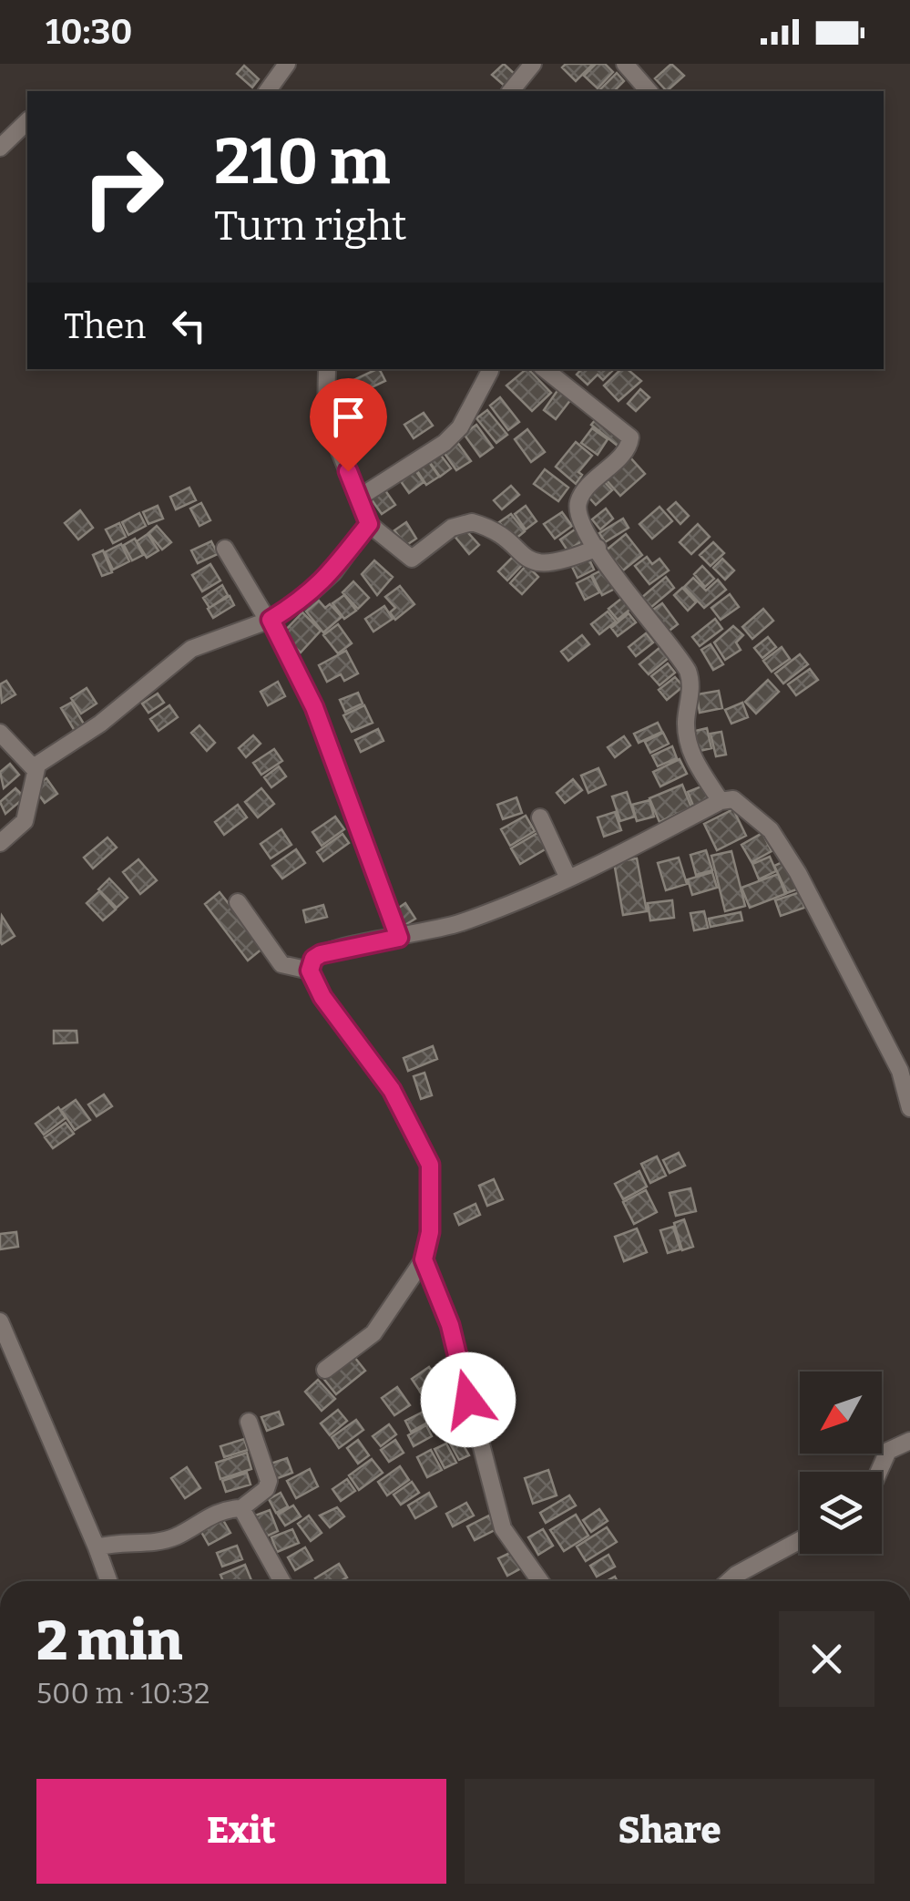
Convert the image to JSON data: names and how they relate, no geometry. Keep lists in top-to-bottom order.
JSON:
{
  "north": "bottom left",
  "page": {
    "status": "10:30",
    "turn": ["210 m", "Turn right"],
    "then": "Then",
    "heading": ["2 min", "500 m · 10:32"],
    "buttons": ["Exit", "Share"]
  }
}
